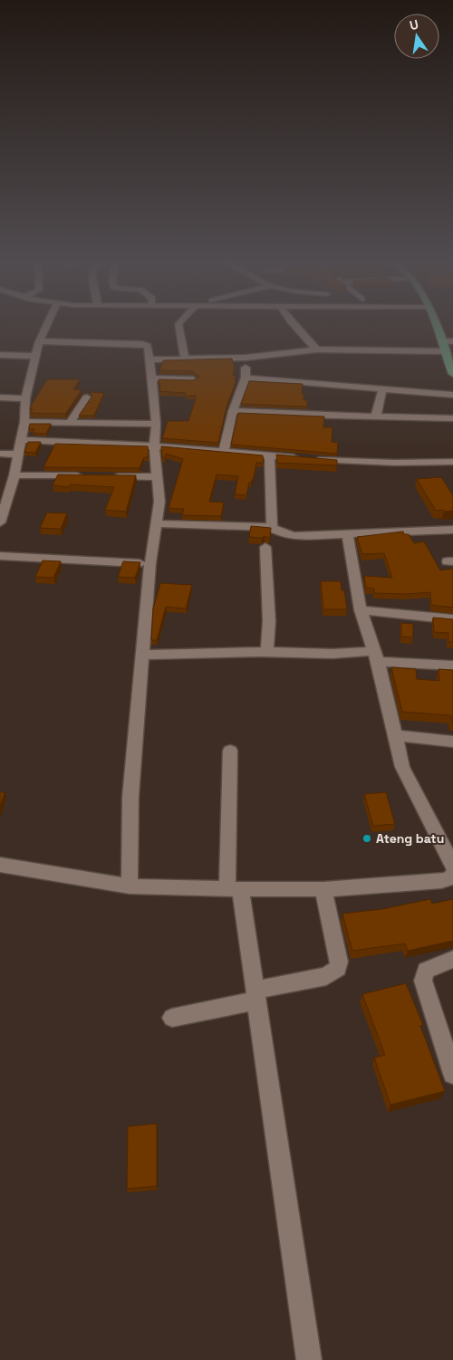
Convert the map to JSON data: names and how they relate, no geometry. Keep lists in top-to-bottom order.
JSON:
{
  "places": ["Ateng batu"],
  "north": "top"
}
